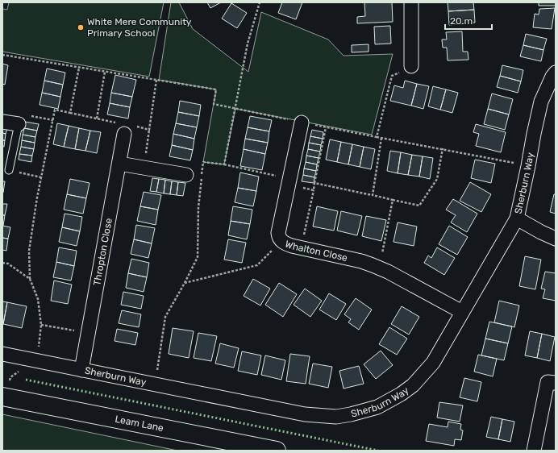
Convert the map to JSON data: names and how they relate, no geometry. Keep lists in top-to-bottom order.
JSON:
{
  "streets": {
    "main road": ["Leam Lane"],
    "street": ["Sherburn Way", "Whalton Close", "Thropton Close"]
  },
  "crossings": [
    ["Sherburn Way", "Whalton Close"],
    ["Sherburn Way", "Thropton Close"]
  ],
  "places": ["White Mere Community Primary School"],
  "scale_bar": "20 m"
}
